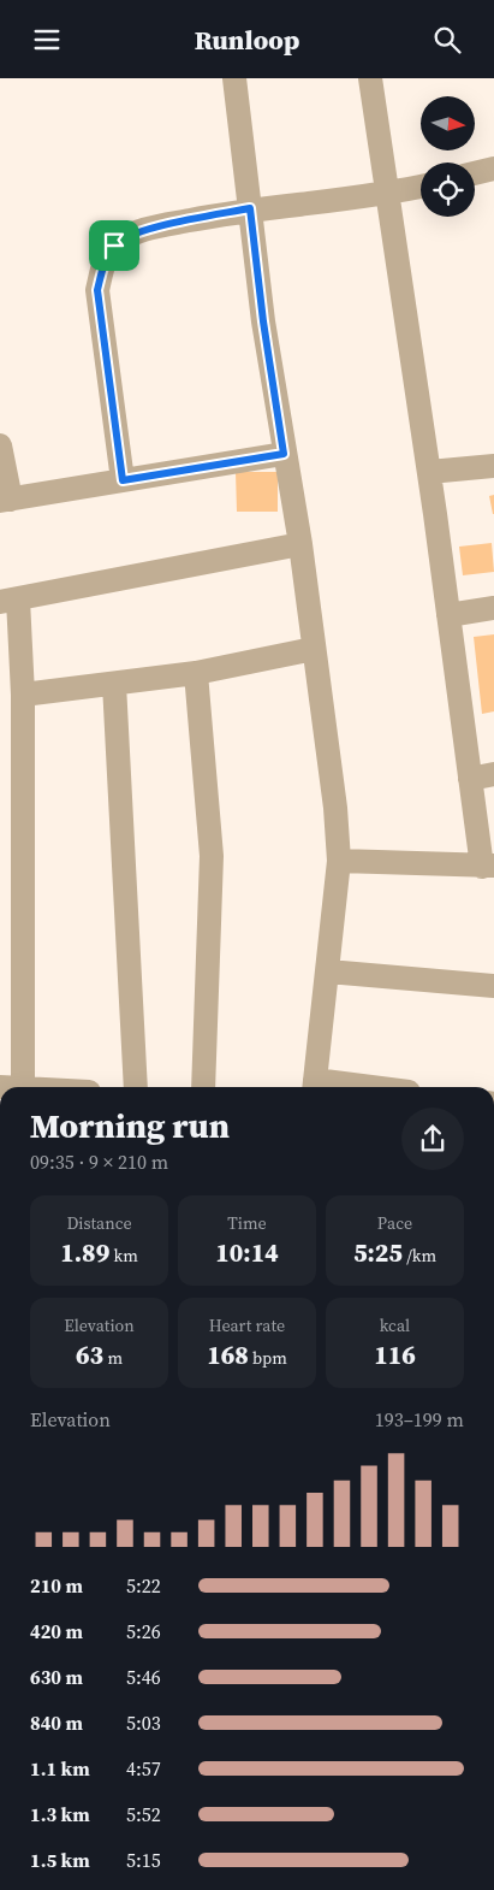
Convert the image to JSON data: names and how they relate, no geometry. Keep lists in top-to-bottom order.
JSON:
{
  "north": "right",
  "page": {
    "header": "Runloop",
    "heading": ["Morning run", "09:35 · 9 × 210 m"],
    "stats": [
      ["Distance", "1.89 km"],
      ["Time", "10:14"],
      ["Pace", "5:25 /km"],
      ["Elevation", "63 m"],
      ["Heart rate", "168 bpm"],
      ["kcal", "116"]
    ],
    "chart": ["Elevation", "193–199 m"],
    "list": [
      {
        "name": "210 m",
        "note": "5:22"
      },
      {
        "name": "420 m",
        "note": "5:26"
      },
      {
        "name": "630 m",
        "note": "5:46"
      },
      {
        "name": "840 m",
        "note": "5:03"
      },
      {
        "name": "1.1 km",
        "note": "4:57"
      },
      {
        "name": "1.3 km",
        "note": "5:52"
      },
      {
        "name": "1.5 km",
        "note": "5:15"
      }
    ]
  }
}
